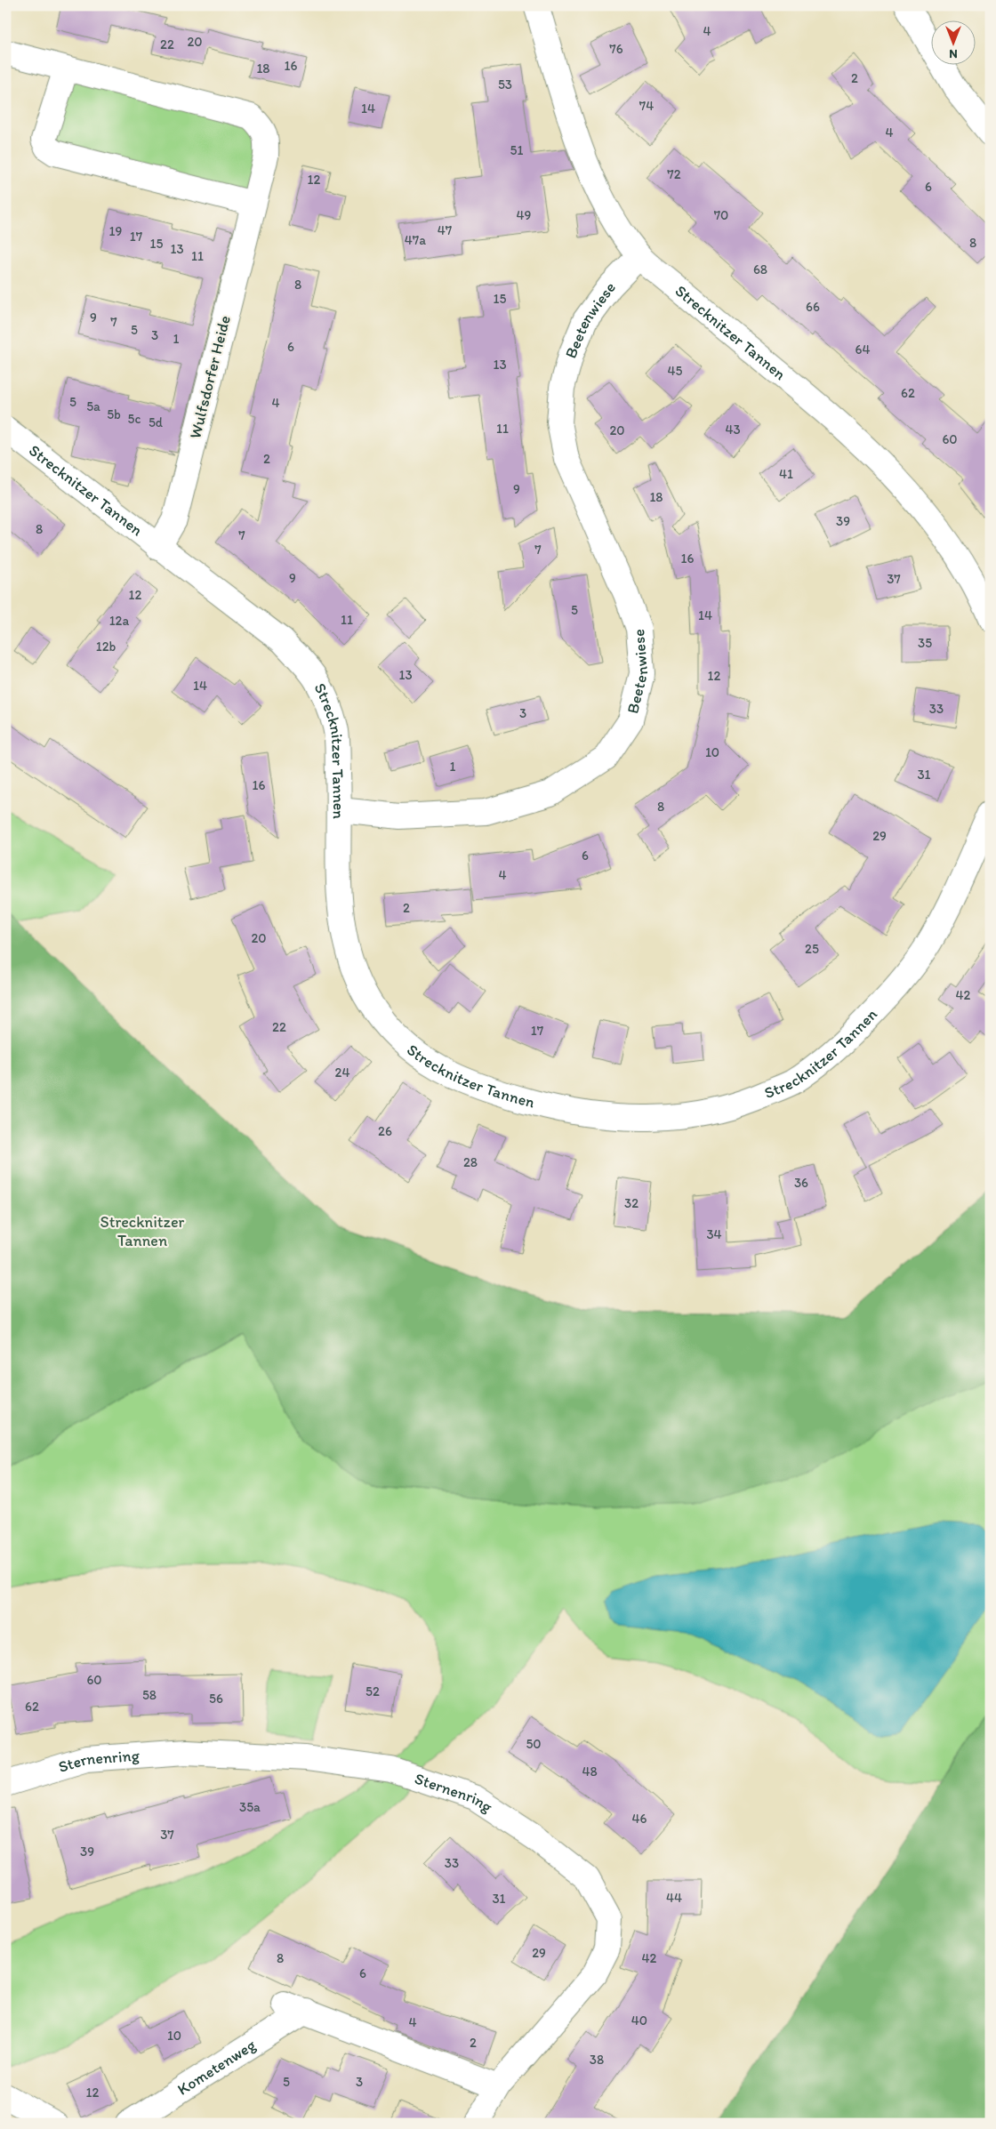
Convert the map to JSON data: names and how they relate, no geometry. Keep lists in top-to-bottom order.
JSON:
{
  "streets": {
    "street": [
      "Beetenwiese",
      "Strecknitzer Tannen",
      "Wulfsdorfer Heide",
      "Sternenring",
      "Kometenweg"
    ]
  },
  "crossings": [
    ["Beetenwiese", "Strecknitzer Tannen"],
    ["Strecknitzer Tannen", "Wulfsdorfer Heide"],
    ["Sternenring", "Kometenweg"]
  ],
  "parks": ["Strecknitzer Tannen"],
  "house_numbers": [
    "4",
    "20",
    "22",
    "76",
    "16",
    "18",
    "2",
    "53",
    "74",
    "14",
    "4",
    "51",
    "72",
    "12",
    "6",
    "49",
    "70",
    "47",
    "19",
    "17",
    "47a",
    "8",
    "15",
    "13",
    "11",
    "68",
    "8",
    "15",
    "66",
    "9",
    "7",
    "5",
    "3",
    "1",
    "6",
    "64",
    "13",
    "45",
    "62",
    "5",
    "4",
    "5a",
    "5b",
    "5c",
    "5d",
    "11",
    "43",
    "20",
    "60",
    "2",
    "41",
    "9",
    "18",
    "39",
    "8",
    "7",
    "7",
    "16",
    "9",
    "37",
    "12",
    "5",
    "14",
    "11",
    "12a",
    "35",
    "12b",
    "13",
    "12",
    "14",
    "33",
    "3",
    "10",
    "1",
    "31",
    "16",
    "8",
    "29",
    "6",
    "4",
    "2",
    "20",
    "25",
    "42",
    "22",
    "17",
    "24",
    "26",
    "28",
    "36",
    "32",
    "34",
    "60",
    "52",
    "58",
    "56",
    "62",
    "50",
    "48",
    "35a",
    "46",
    "37",
    "39",
    "33",
    "44",
    "31",
    "29",
    "8",
    "42",
    "6",
    "40",
    "4",
    "10",
    "2",
    "38",
    "5",
    "3",
    "12"
  ],
  "north": "bottom"
}
